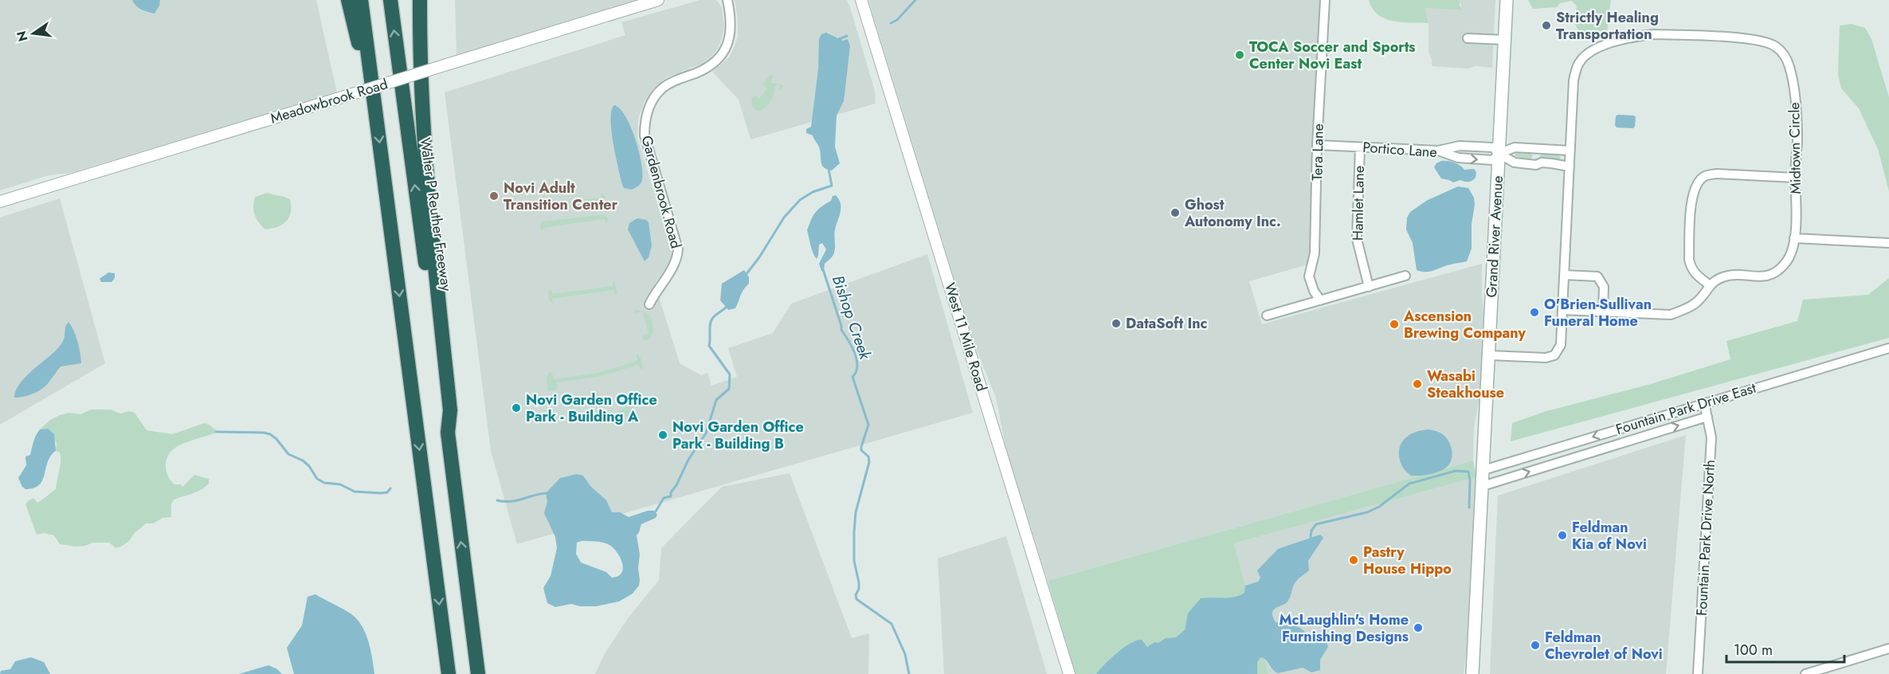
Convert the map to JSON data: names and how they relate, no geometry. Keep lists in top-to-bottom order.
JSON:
{
  "streets": {
    "highway": ["Walter P Reuther Freeway"],
    "main road": ["Grand River Avenue"],
    "street": [
      "Meadowbrook Road",
      "Midtown Circle",
      "Portico Lane",
      "Tera Lane",
      "Gardenbrook Road",
      "Hamlet Lane",
      "West 11 Mile Road",
      "Fountain Park Drive East",
      "Fountain Park Drive North"
    ]
  },
  "crossings": [
    ["Midtown Circle", "Portico Lane"],
    ["Midtown Circle", "Grand River Avenue"],
    ["Portico Lane", "Tera Lane"],
    ["Portico Lane", "Hamlet Lane"],
    ["Portico Lane", "Grand River Avenue"],
    ["Grand River Avenue", "Fountain Park Drive East"],
    ["Fountain Park Drive East", "Fountain Park Drive North"]
  ],
  "water": ["Bishop Creek"],
  "places": [
    "Strictly Healing Transportation",
    "TOCA Soccer and Sports Center Novi East",
    "Novi Adult Transition Center",
    "Ghost Autonomy Inc.",
    "O'Brien-Sullivan Funeral Home",
    "DataSoft Inc",
    "Ascension Brewing Company",
    "Wasabi Steakhouse",
    "Novi Garden Office Park - Building A",
    "Novi Garden Office Park - Building B",
    "Feldman Kia of Novi",
    "Pastry House Hippo",
    "McLaughlin's Home Furnishing Designs",
    "Feldman Chevrolet of Novi"
  ],
  "scale_bar": "100 m",
  "north": "left"
}
